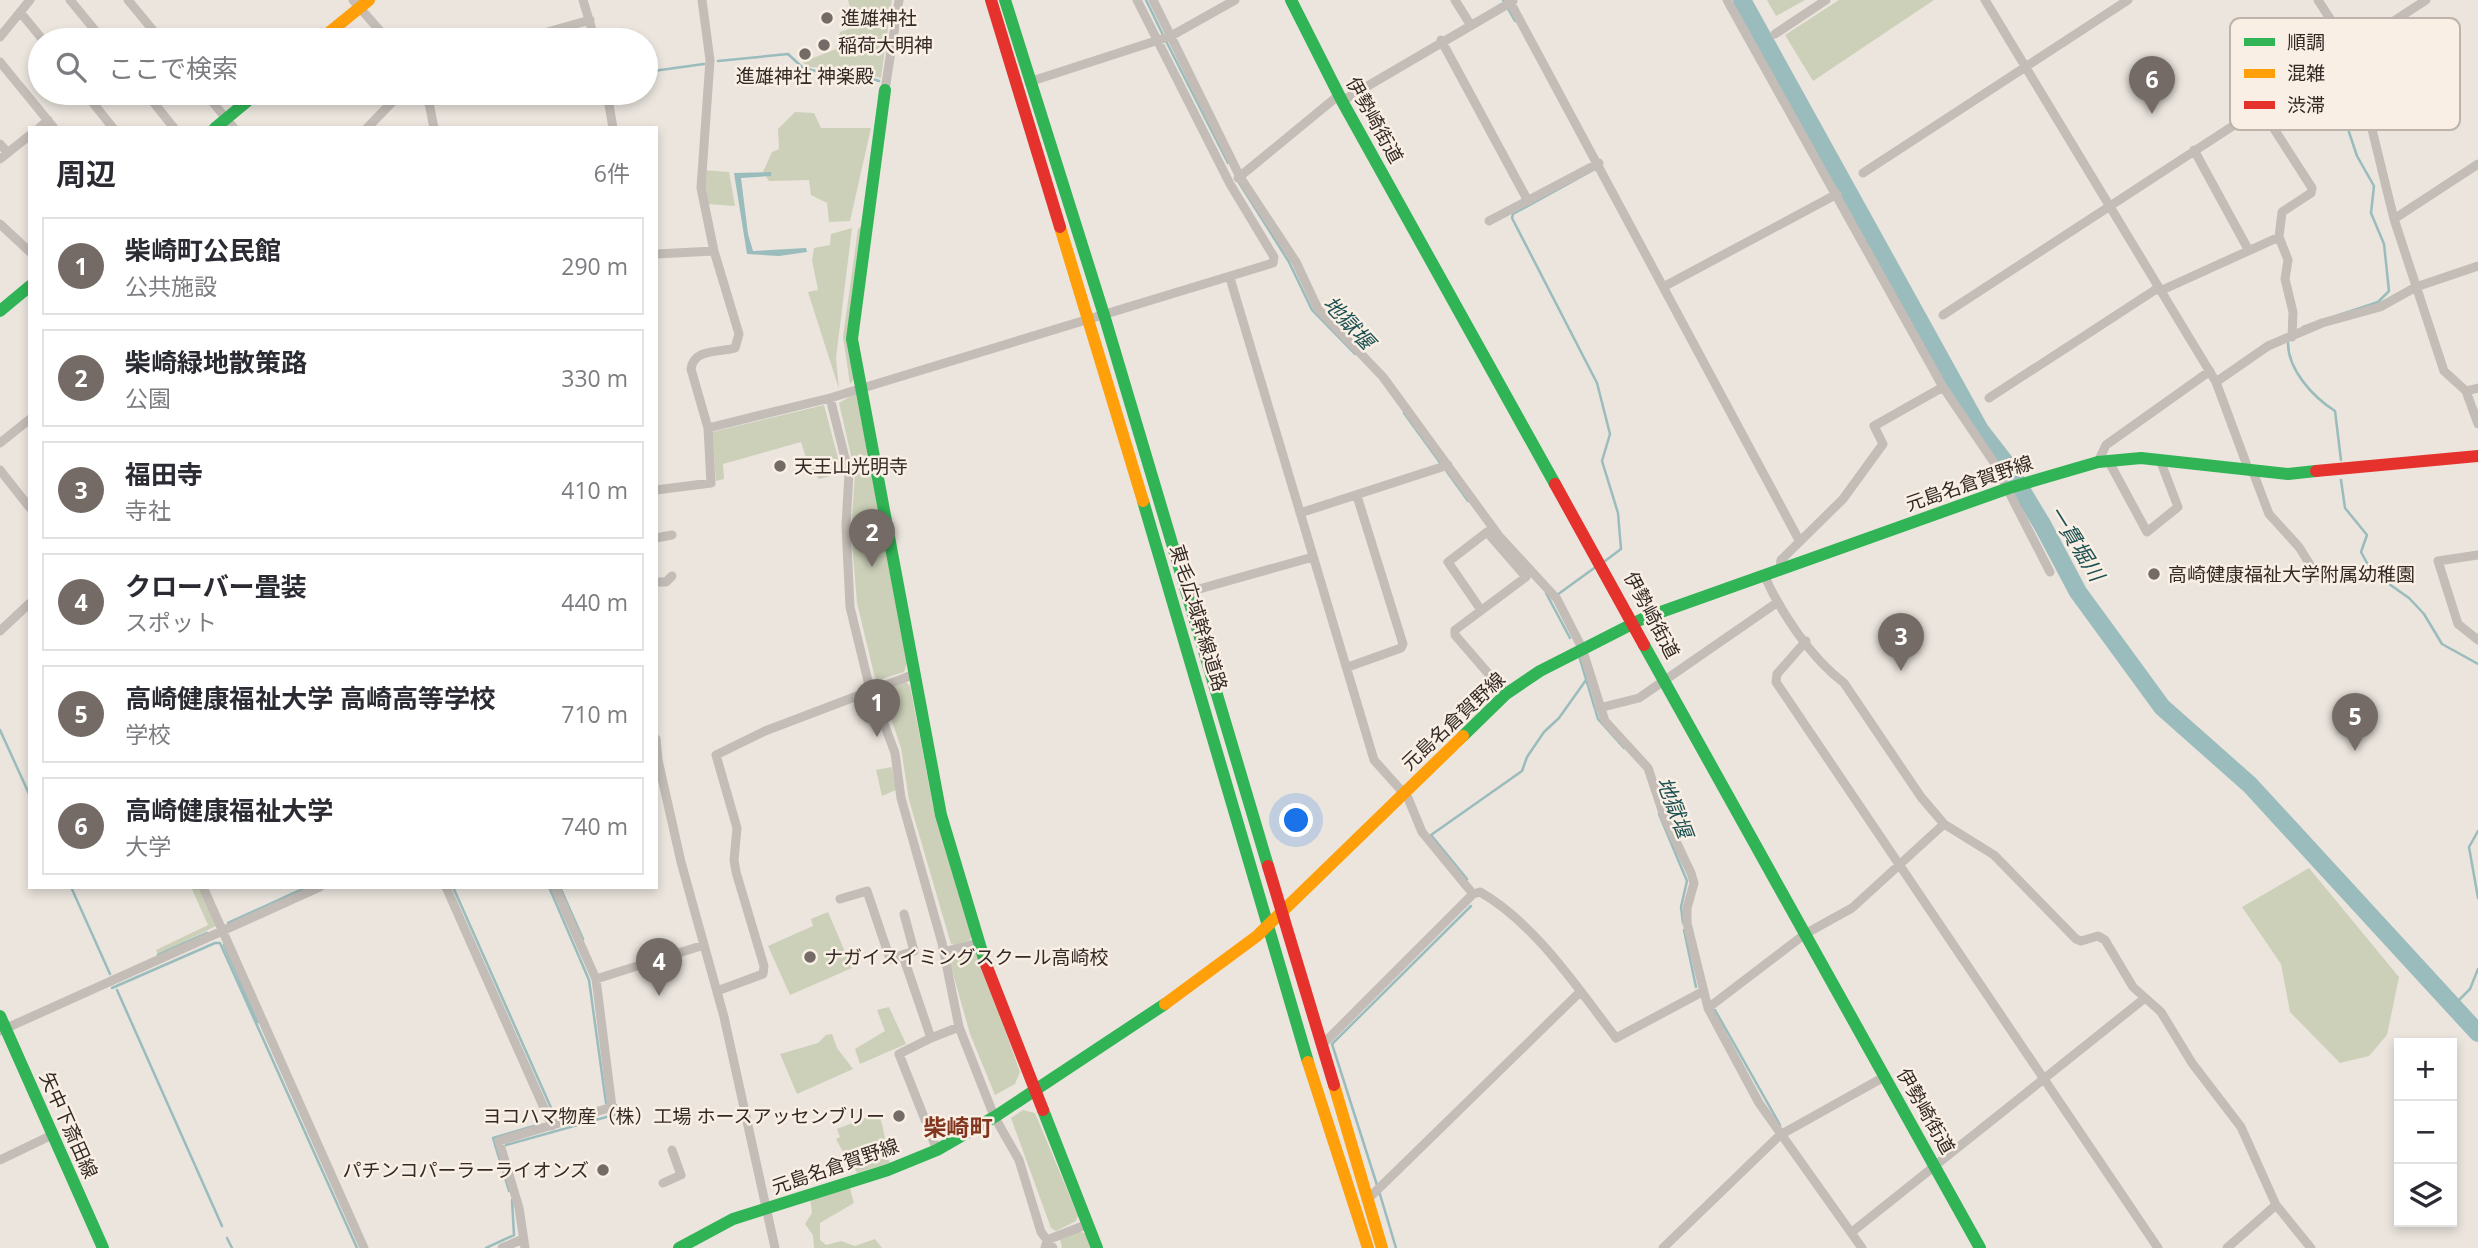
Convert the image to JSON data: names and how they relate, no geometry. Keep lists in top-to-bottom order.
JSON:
{
  "streets": {
    "main road": [
      "伊勢崎街道",
      "元島名倉賀野線",
      "東毛広域幹線道路",
      "矢中下斎田線"
    ]
  },
  "crossings": [
    ["伊勢崎街道", "元島名倉賀野線"],
    ["元島名倉賀野線", "東毛広域幹線道路"]
  ],
  "districts": ["柴崎町"],
  "water": ["地獄堰", "一貫堀川"],
  "places": [
    "進雄神社",
    "稲荷大明神",
    "進雄神社 神楽殿",
    "天王山光明寺",
    "高崎健康福祉大学附属幼稚園",
    "ナガイスイミングスクール高崎校",
    "ヨコハマ物産（株）工場 ホースアッセンブリー",
    "パチンコパーラーライオンズ"
  ],
  "legend": ["順調", "混雑", "渋滞"],
  "page": {
    "search": "ここで検索",
    "pins": [
      "6",
      "2",
      "3",
      "1",
      "5",
      "4"
    ],
    "heading": ["周辺", "6件"],
    "list": [
      {
        "mark": "1",
        "name": "柴崎町公民館",
        "note": "公共施設",
        "value": "290 m"
      },
      {
        "mark": "2",
        "name": "柴崎緑地散策路",
        "note": "公園",
        "value": "330 m"
      },
      {
        "mark": "3",
        "name": "福田寺",
        "note": "寺社",
        "value": "410 m"
      },
      {
        "mark": "4",
        "name": "クローバー畳装",
        "note": "スポット",
        "value": "440 m"
      },
      {
        "mark": "5",
        "name": "高崎健康福祉大学 高崎高等学校",
        "note": "学校",
        "value": "710 m"
      },
      {
        "mark": "6",
        "name": "高崎健康福祉大学",
        "note": "大学",
        "value": "740 m"
      }
    ],
    "map_buttons": ["+", "−"]
  }
}
